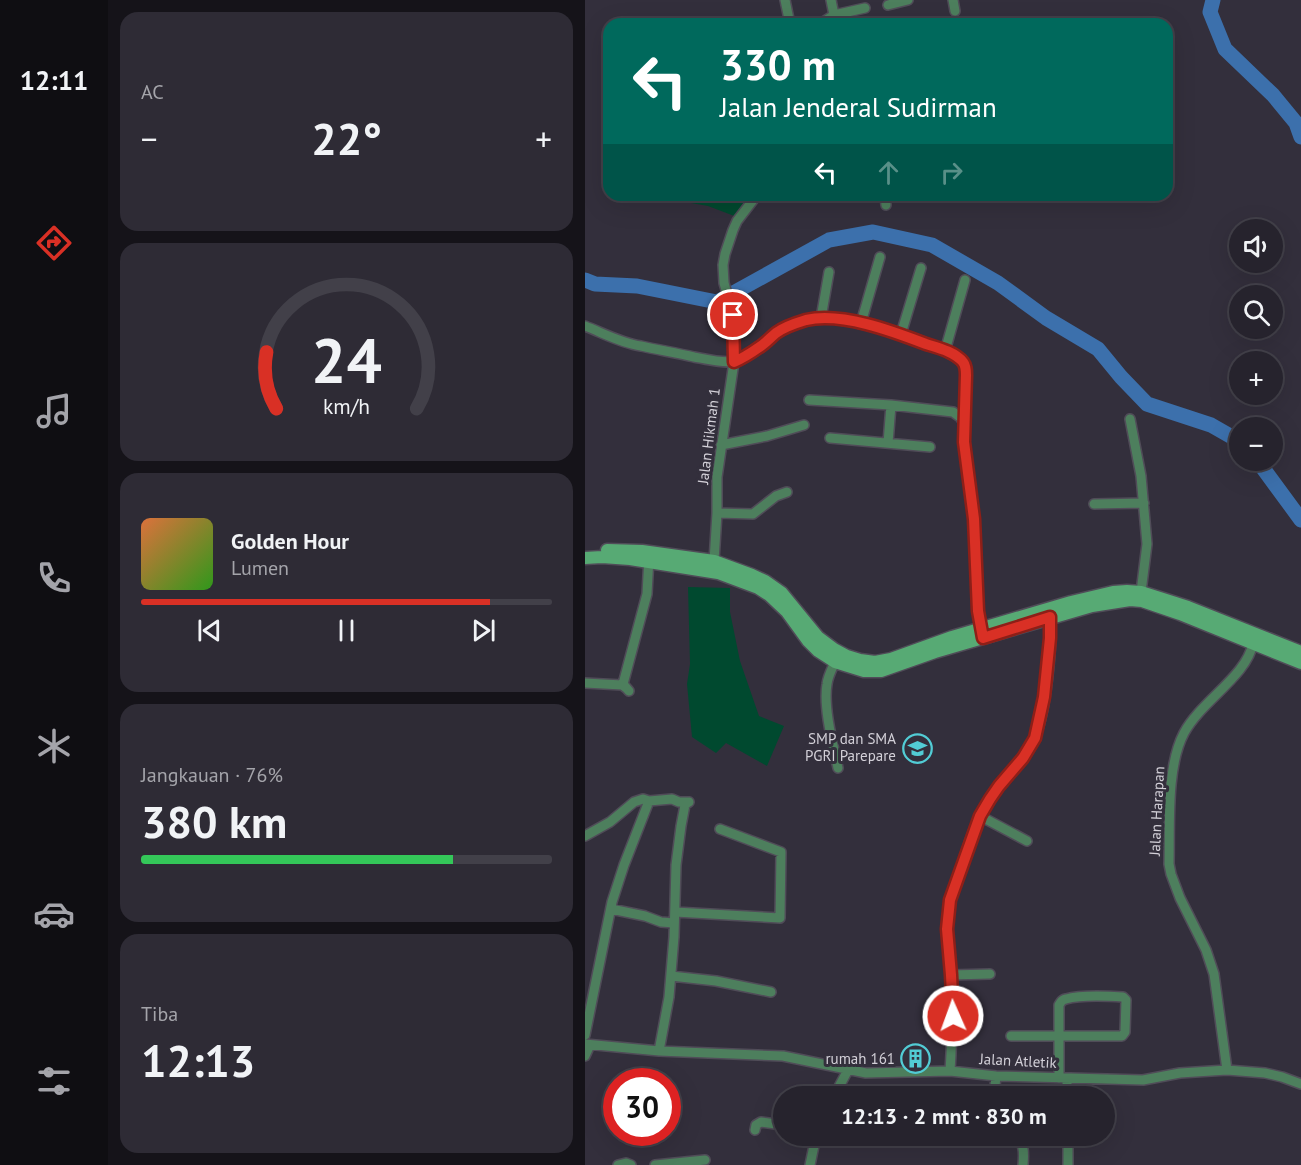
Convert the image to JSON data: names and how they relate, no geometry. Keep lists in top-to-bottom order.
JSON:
{
  "streets": {
    "street": ["Jalan Hikmah 1", "Jalan Harapan", "Jalan Atletik"]
  },
  "crossings": [
    ["Jalan Harapan", "Jalan Atletik"]
  ],
  "places": {
    "school or university": ["SMP dan SMA PGRI Parepare"],
    "building": ["rumah 161"]
  },
  "page": {
    "tabs": "12:11",
    "tile": [
      "AC",
      ["Jangkauan · 76%", "380 km"],
      ["Tiba", "12:13"]
    ],
    "turn": ["330 m", "Jalan Jenderal Sudirman"],
    "heat": ["−", "22°", "+"],
    "map_buttons": ["+", "−"],
    "song": ["Golden Hour", "Lumen"],
    "limit": "30",
    "trip": "12:13 · 2 mnt · 830 m",
    "gauge": ["24", "km/h"]
  }
}
